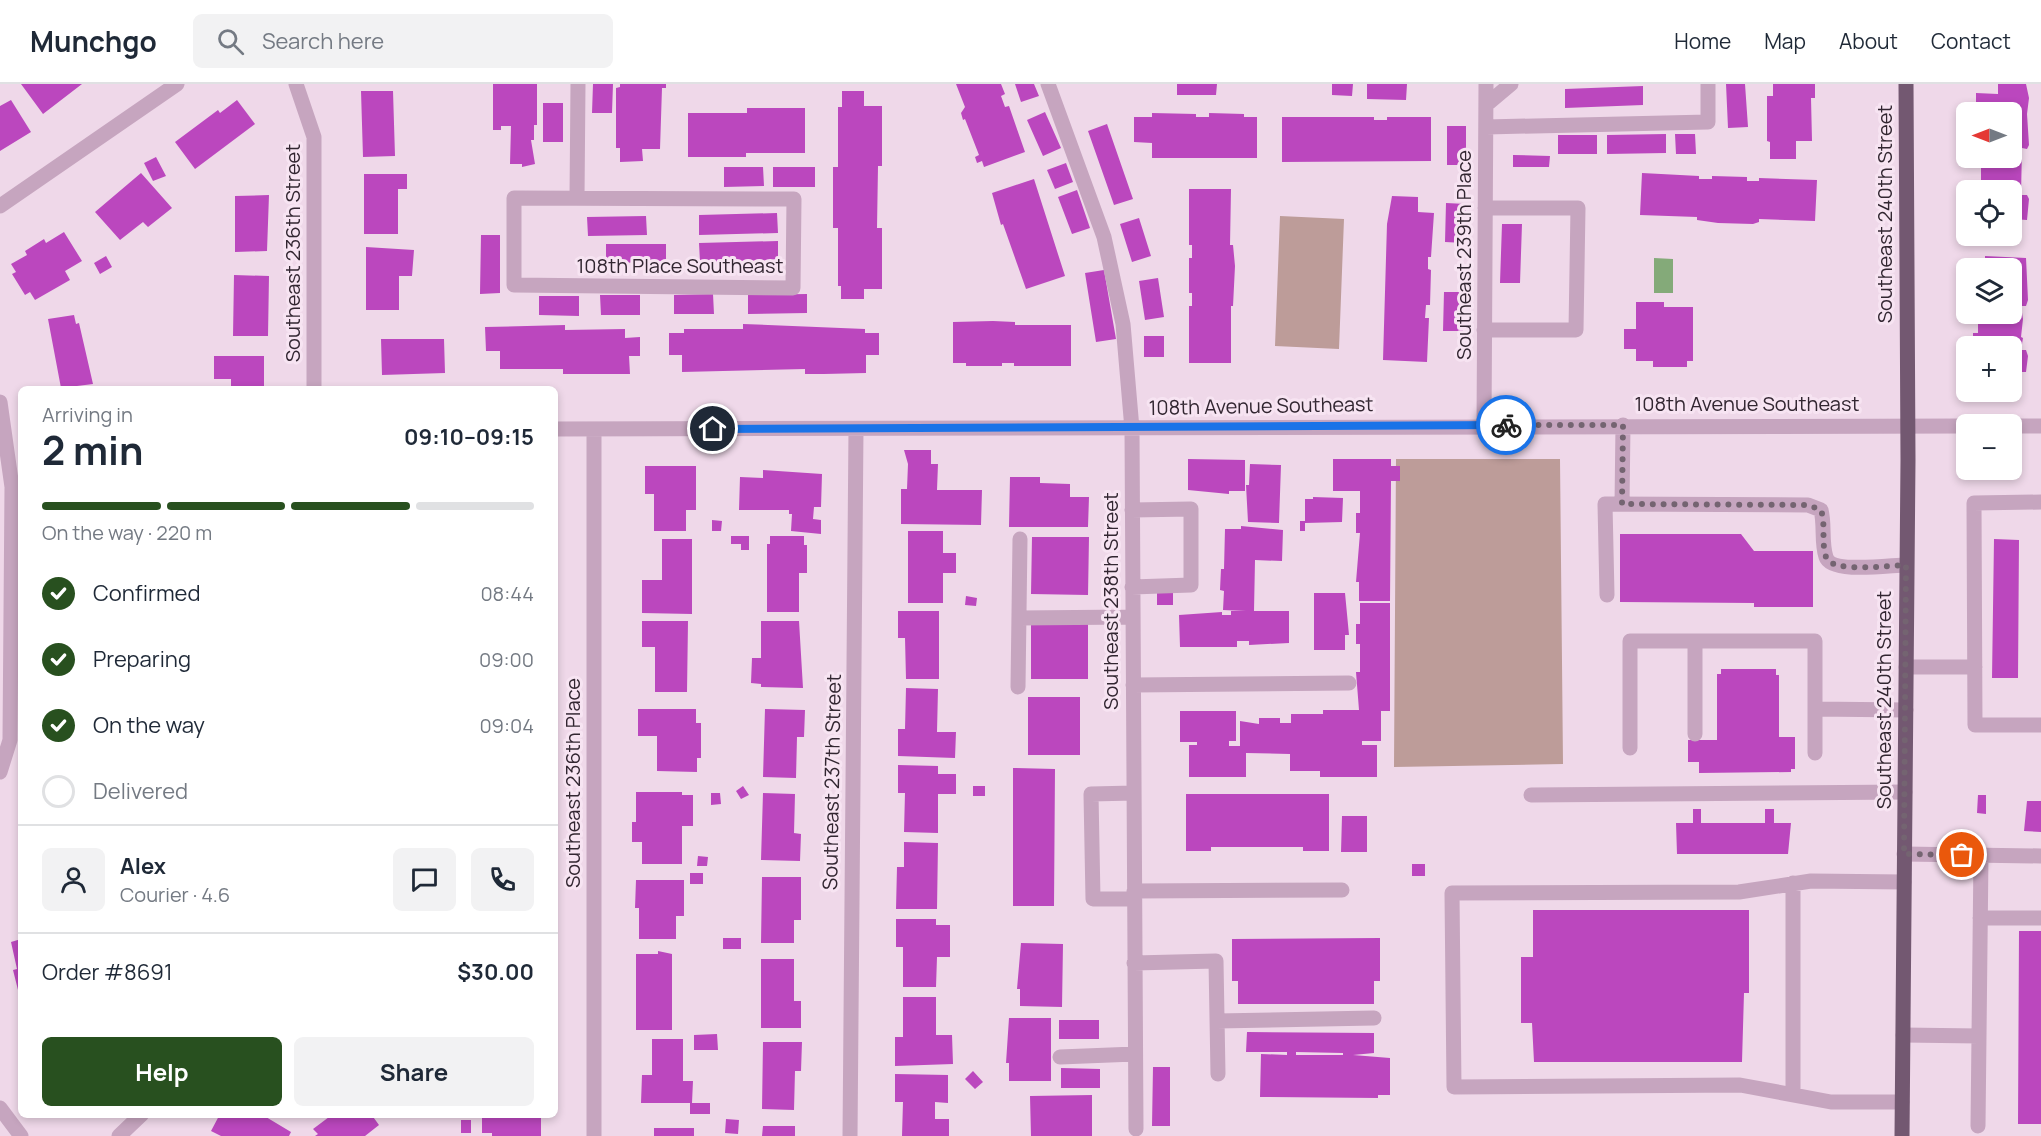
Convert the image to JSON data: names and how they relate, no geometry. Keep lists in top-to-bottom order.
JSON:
{
  "streets": {
    "main road": ["Southeast 240th Street"],
    "street": [
      "Southeast 236th Street",
      "Southeast 239th Place",
      "108th Place Southeast",
      "108th Avenue Southeast",
      "Southeast 238th Street",
      "Southeast 237th Street",
      "Southeast 236th Place"
    ]
  },
  "crossings": [
    ["Southeast 240th Street", "108th Avenue Southeast"],
    ["Southeast 239th Place", "108th Avenue Southeast"],
    ["108th Avenue Southeast", "Southeast 238th Street"],
    ["108th Avenue Southeast", "Southeast 237th Street"],
    ["108th Avenue Southeast", "Southeast 236th Place"]
  ],
  "north": "left",
  "page": {
    "header": "Munchgo",
    "search": "Search here",
    "nav": [
      "Home",
      "Map",
      "About",
      "Contact"
    ],
    "map_buttons": ["+", "−"],
    "heading": ["2 min", "Arriving in", "09:10–09:15"],
    "panel": [
      "Alex",
      "Courier · 4.6",
      "Order #8691",
      "$30.00"
    ],
    "bar": "On the way · 220 m",
    "list": [
      ["Confirmed", "08:44"],
      ["Preparing", "09:00"],
      ["On the way", "09:04"],
      "Delivered"
    ],
    "buttons": ["Help", "Share"]
  }
}
